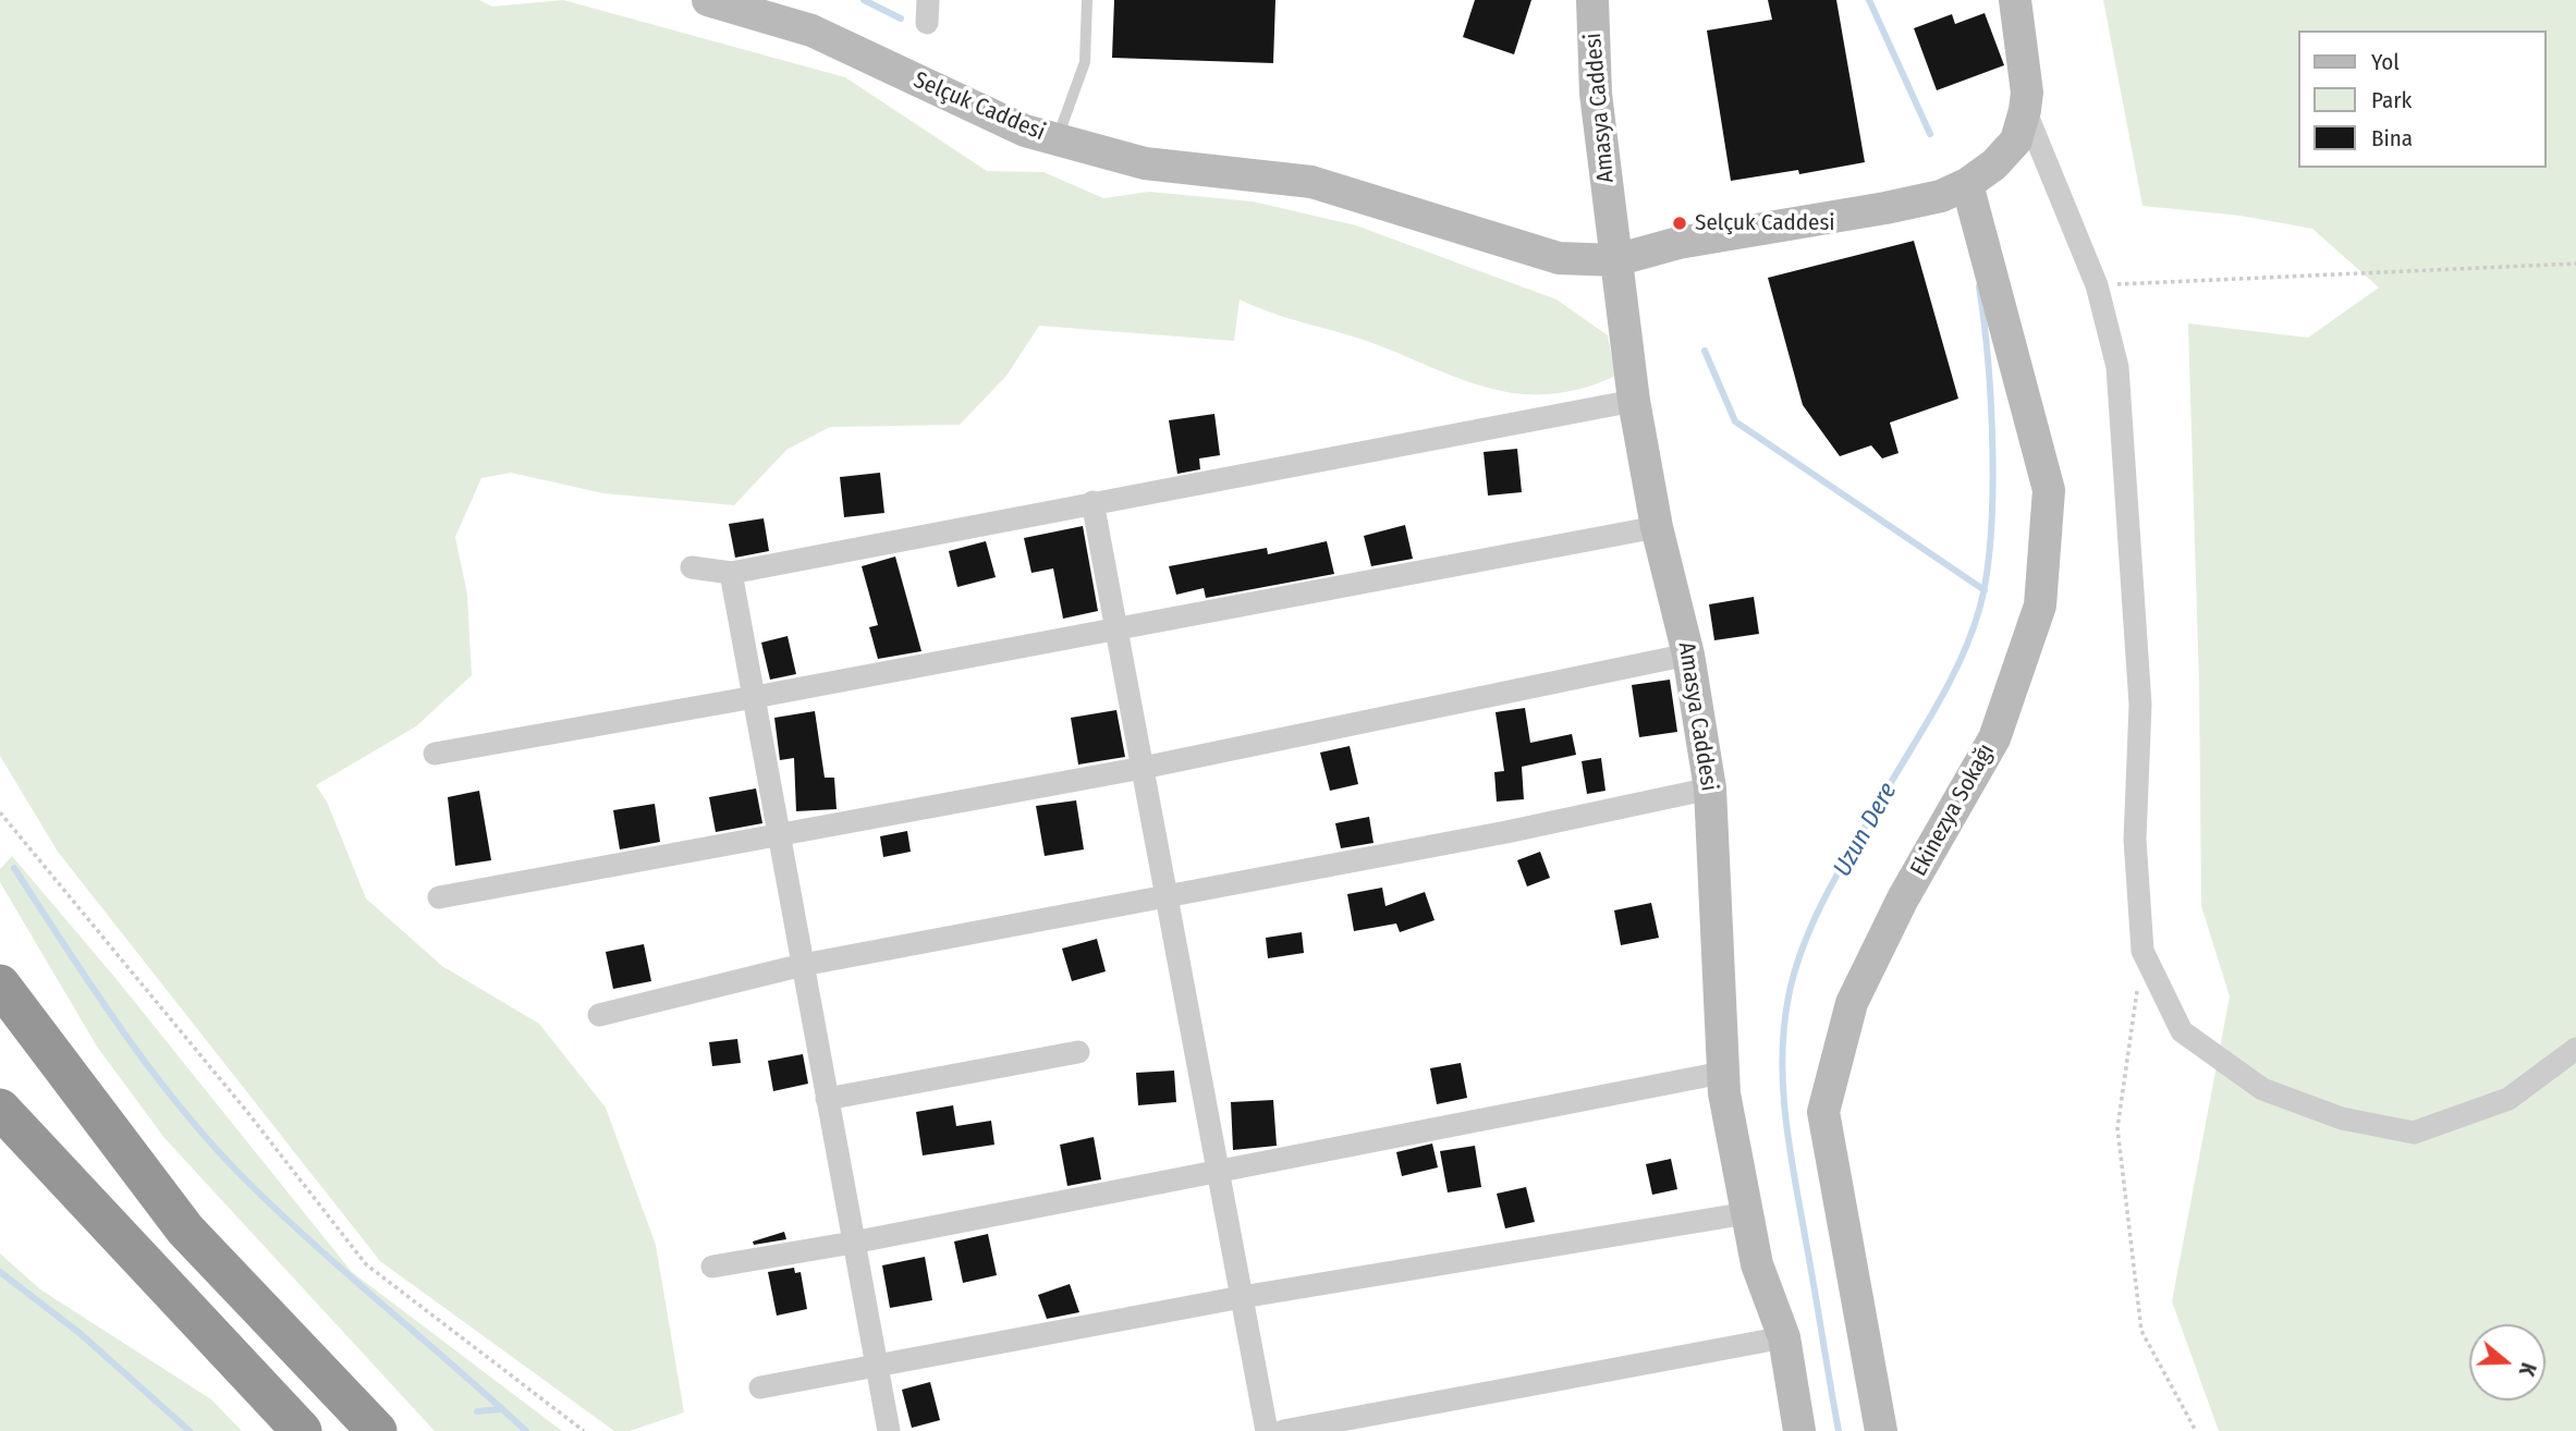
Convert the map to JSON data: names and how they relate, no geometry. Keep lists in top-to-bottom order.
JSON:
{
  "streets": {
    "street": ["Selçuk Caddesi", "Amasya Caddesi", "Ekinezya Sokağı"]
  },
  "crossings": [
    ["Selçuk Caddesi", "Amasya Caddesi"],
    ["Selçuk Caddesi", "Ekinezya Sokağı"]
  ],
  "water": ["Uzun Dere"],
  "places": ["Selçuk Caddesi"],
  "legend": ["Yol", "Park", "Bina"],
  "north": "right"
}
